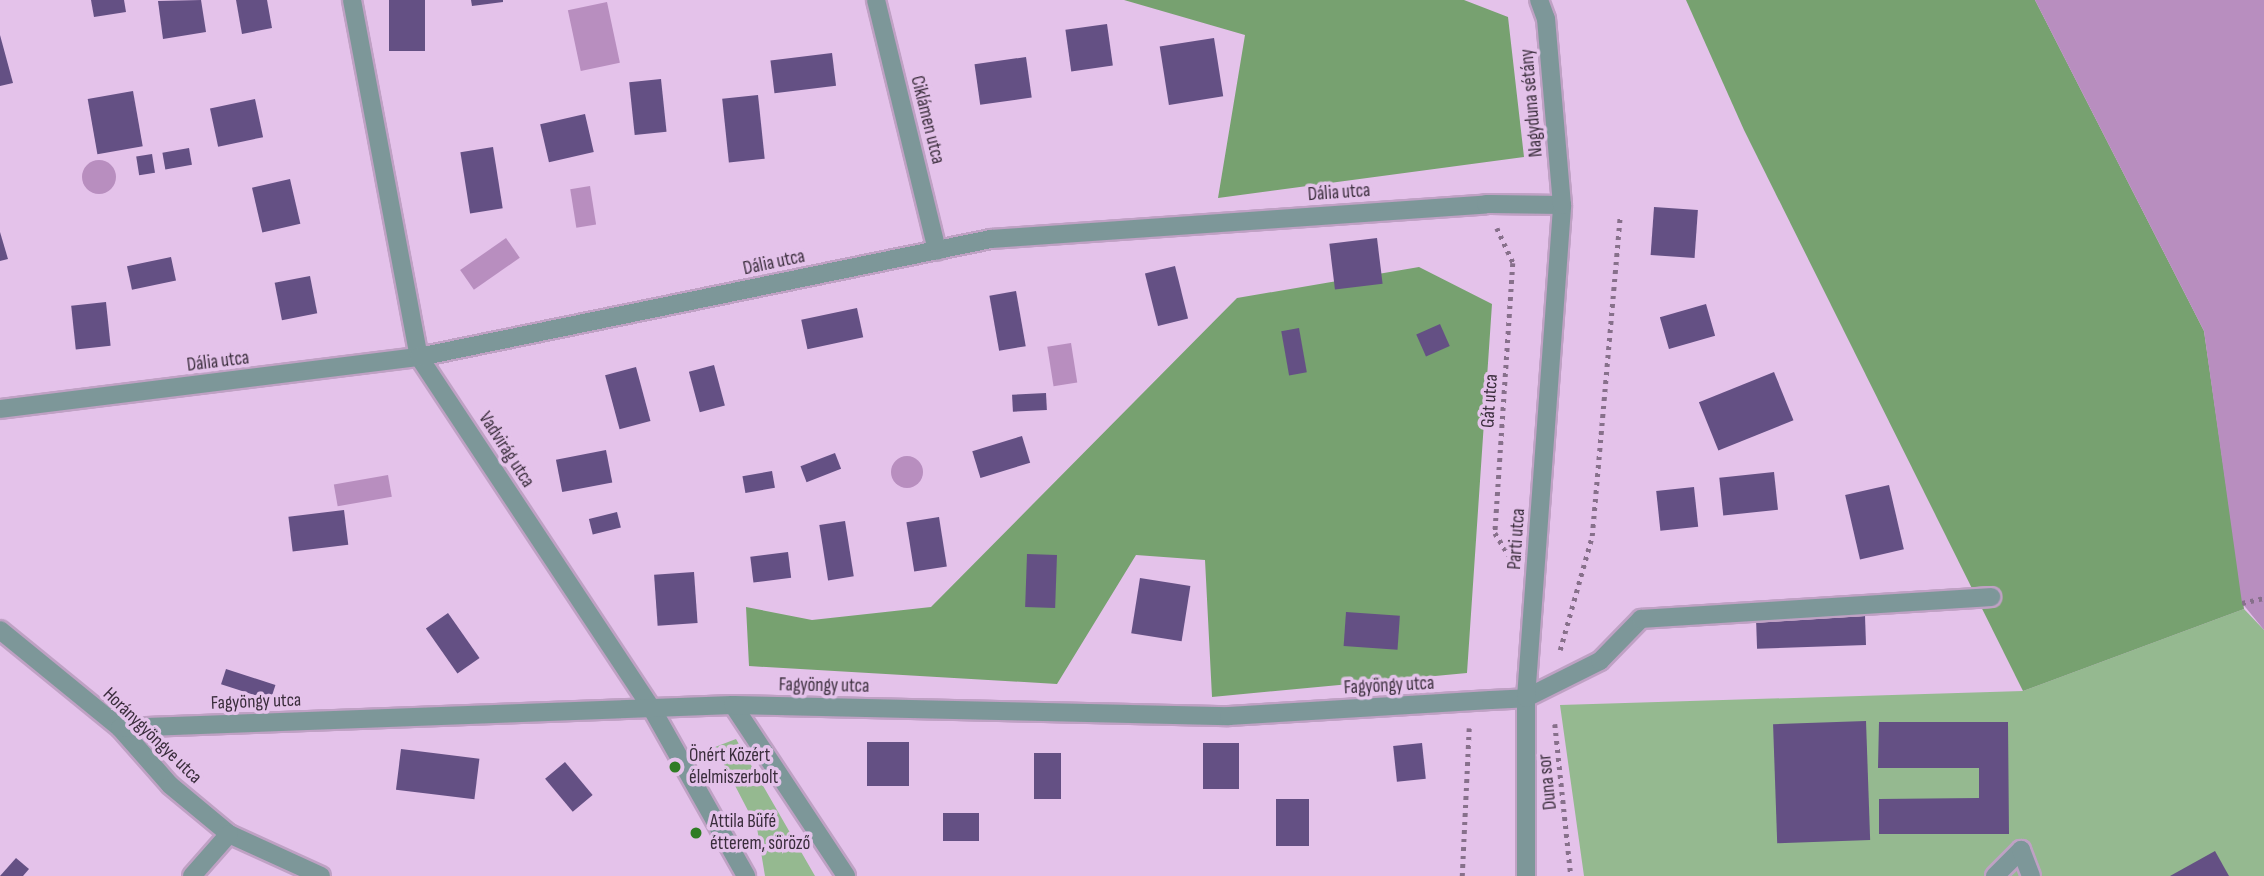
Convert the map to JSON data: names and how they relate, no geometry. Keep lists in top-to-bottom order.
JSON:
{
  "streets": {
    "street": [
      "Nagyduna sétány",
      "Ciklámen utca",
      "Dália utca",
      "Vadvirág utca",
      "Parti utca",
      "Fagyöngy utca",
      "Horánygyöngye utca"
    ],
    "path": ["Gát utca", "Duna sor"]
  },
  "crossings": [
    ["Nagyduna sétány", "Dália utca"],
    ["Nagyduna sétány", "Parti utca"],
    ["Ciklámen utca", "Dália utca"],
    ["Dália utca", "Gát utca"],
    ["Dália utca", "Vadvirág utca"],
    ["Dália utca", "Parti utca"],
    ["Gát utca", "Parti utca"],
    ["Vadvirág utca", "Fagyöngy utca"],
    ["Parti utca", "Fagyöngy utca"],
    ["Fagyöngy utca", "Horánygyöngye utca"]
  ],
  "places": ["Önért Közért élelmiszerbolt", "Attila Büfé étterem, söröző"]
}
